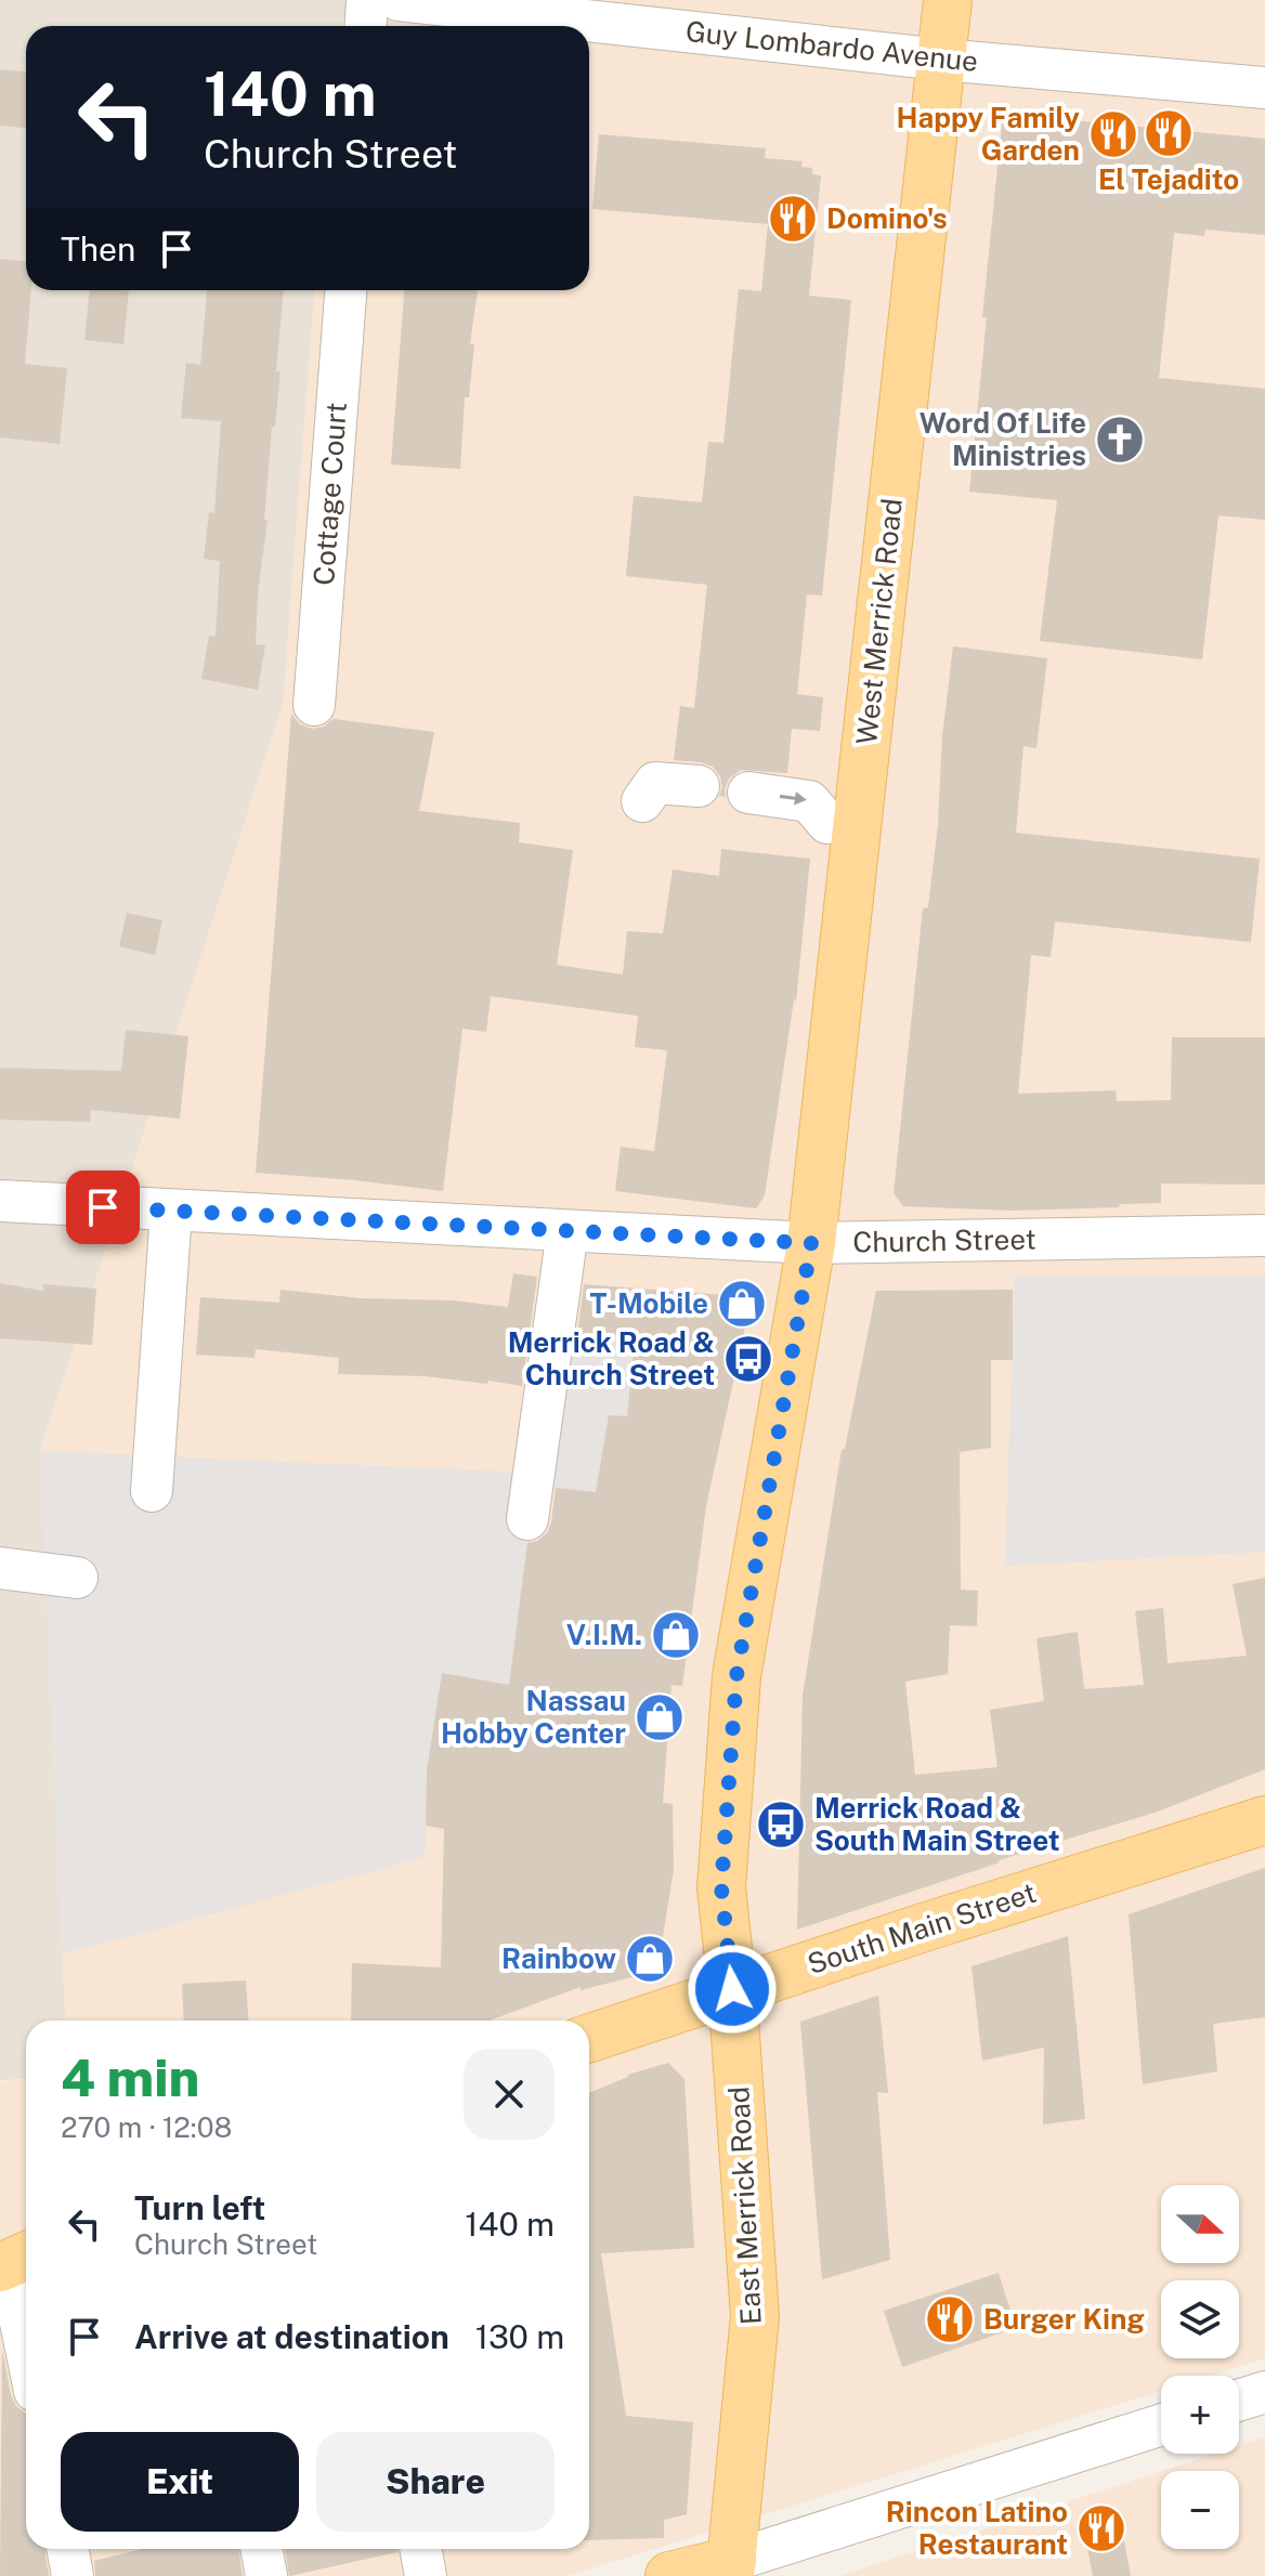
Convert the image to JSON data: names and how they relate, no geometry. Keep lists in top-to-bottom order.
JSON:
{
  "streets": {
    "main road": ["West Merrick Road", "South Main Street", "East Merrick Road"],
    "street": ["Guy Lombardo Avenue", "Cottage Court", "Church Street"]
  },
  "crossings": [
    ["Guy Lombardo Avenue", "West Merrick Road"],
    ["West Merrick Road", "Church Street"],
    ["West Merrick Road", "South Main Street"],
    ["West Merrick Road", "East Merrick Road"],
    ["South Main Street", "East Merrick Road"]
  ],
  "places": {
    "restaurant": [
      "El Tejadito",
      "Happy Family Garden",
      "Domino's",
      "Burger King",
      "Rincon Latino Restaurant"
    ],
    "church": ["Word Of Life Ministries"],
    "shop": [
      "T-Mobile",
      "V.I.M.",
      "Nassau Hobby Center",
      "Rainbow"
    ],
    "bus stop": ["Merrick Road & Church Street", "Merrick Road & South Main Street"]
  },
  "north": "right",
  "page": {
    "turn": ["140 m", "Church Street"],
    "then": "Then",
    "heading": ["4 min", "270 m · 12:08"],
    "list": [
      {
        "name": "Turn left",
        "note": "Church Street",
        "value": "140 m"
      },
      {
        "name": "Arrive at destination",
        "value": "130 m"
      }
    ],
    "map_buttons": ["+", "−"],
    "buttons": ["Exit", "Share"]
  }
}
